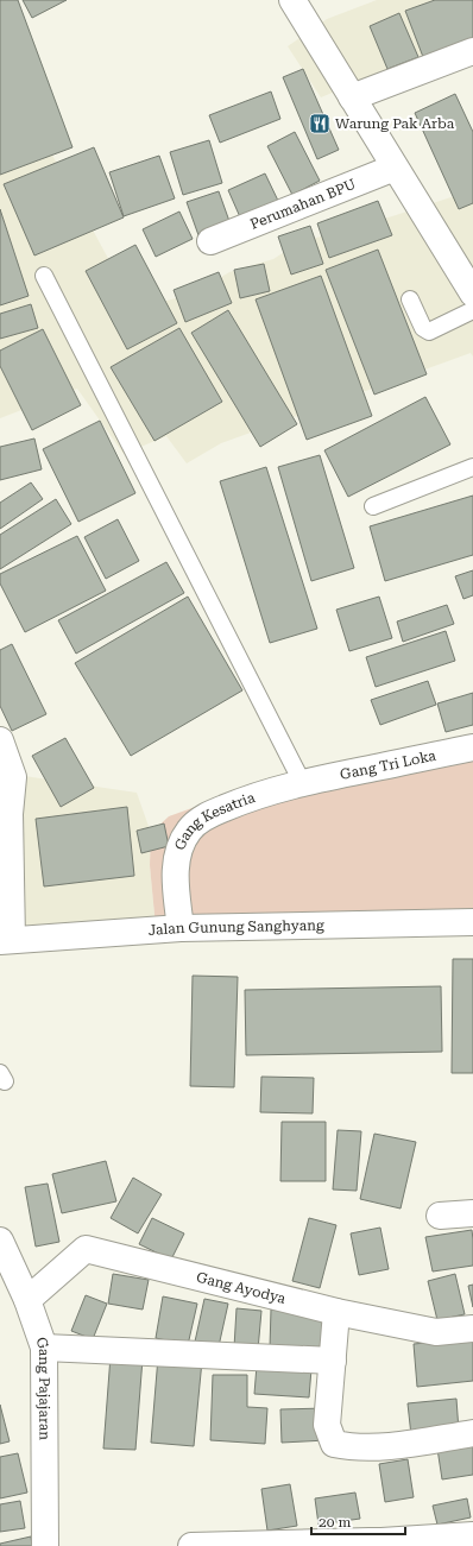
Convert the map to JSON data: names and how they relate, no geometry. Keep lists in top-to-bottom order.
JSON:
{
  "streets": {
    "street": [
      "Perumahan BPU",
      "Gang Tri Loka",
      "Gang Kesatria",
      "Jalan Gunung Sanghyang",
      "Gang Ayodya",
      "Gang Pajajaran"
    ]
  },
  "crossings": [
    ["Gang Tri Loka", "Gang Kesatria"],
    ["Gang Kesatria", "Jalan Gunung Sanghyang"],
    ["Gang Ayodya", "Gang Pajajaran"]
  ],
  "places": {
    "restaurant": ["Warung Pak Arba"]
  },
  "scale_bar": "20 m"
}
